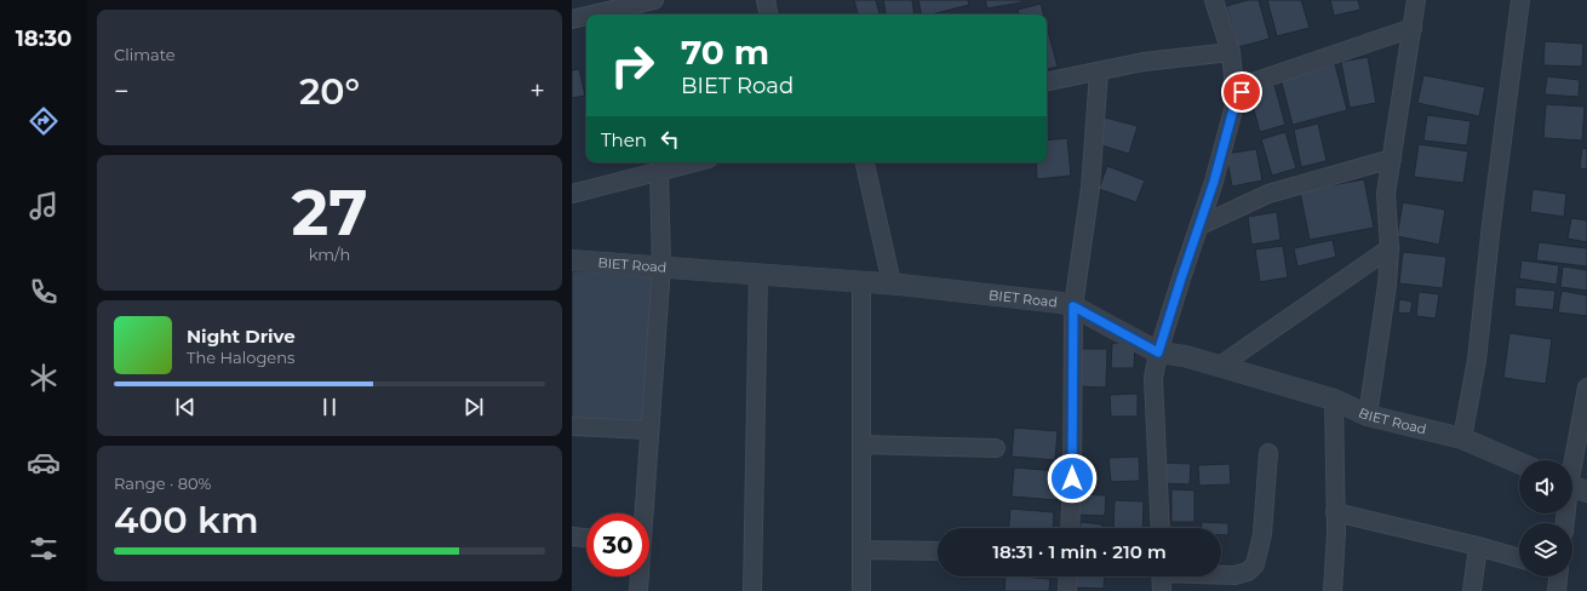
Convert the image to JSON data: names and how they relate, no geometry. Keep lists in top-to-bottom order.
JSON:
{
  "streets": {
    "street": ["BIET Road"]
  },
  "page": {
    "tabs": "18:30",
    "tile": [
      "Climate",
      ["27", "km/h"],
      ["Range · 80%", "400 km"]
    ],
    "turn": ["70 m", "BIET Road"],
    "heat": ["−", "20°", "+"],
    "then": "Then",
    "song": ["Night Drive", "The Halogens"],
    "limit": "30",
    "trip": "18:31 · 1 min · 210 m"
  }
}
